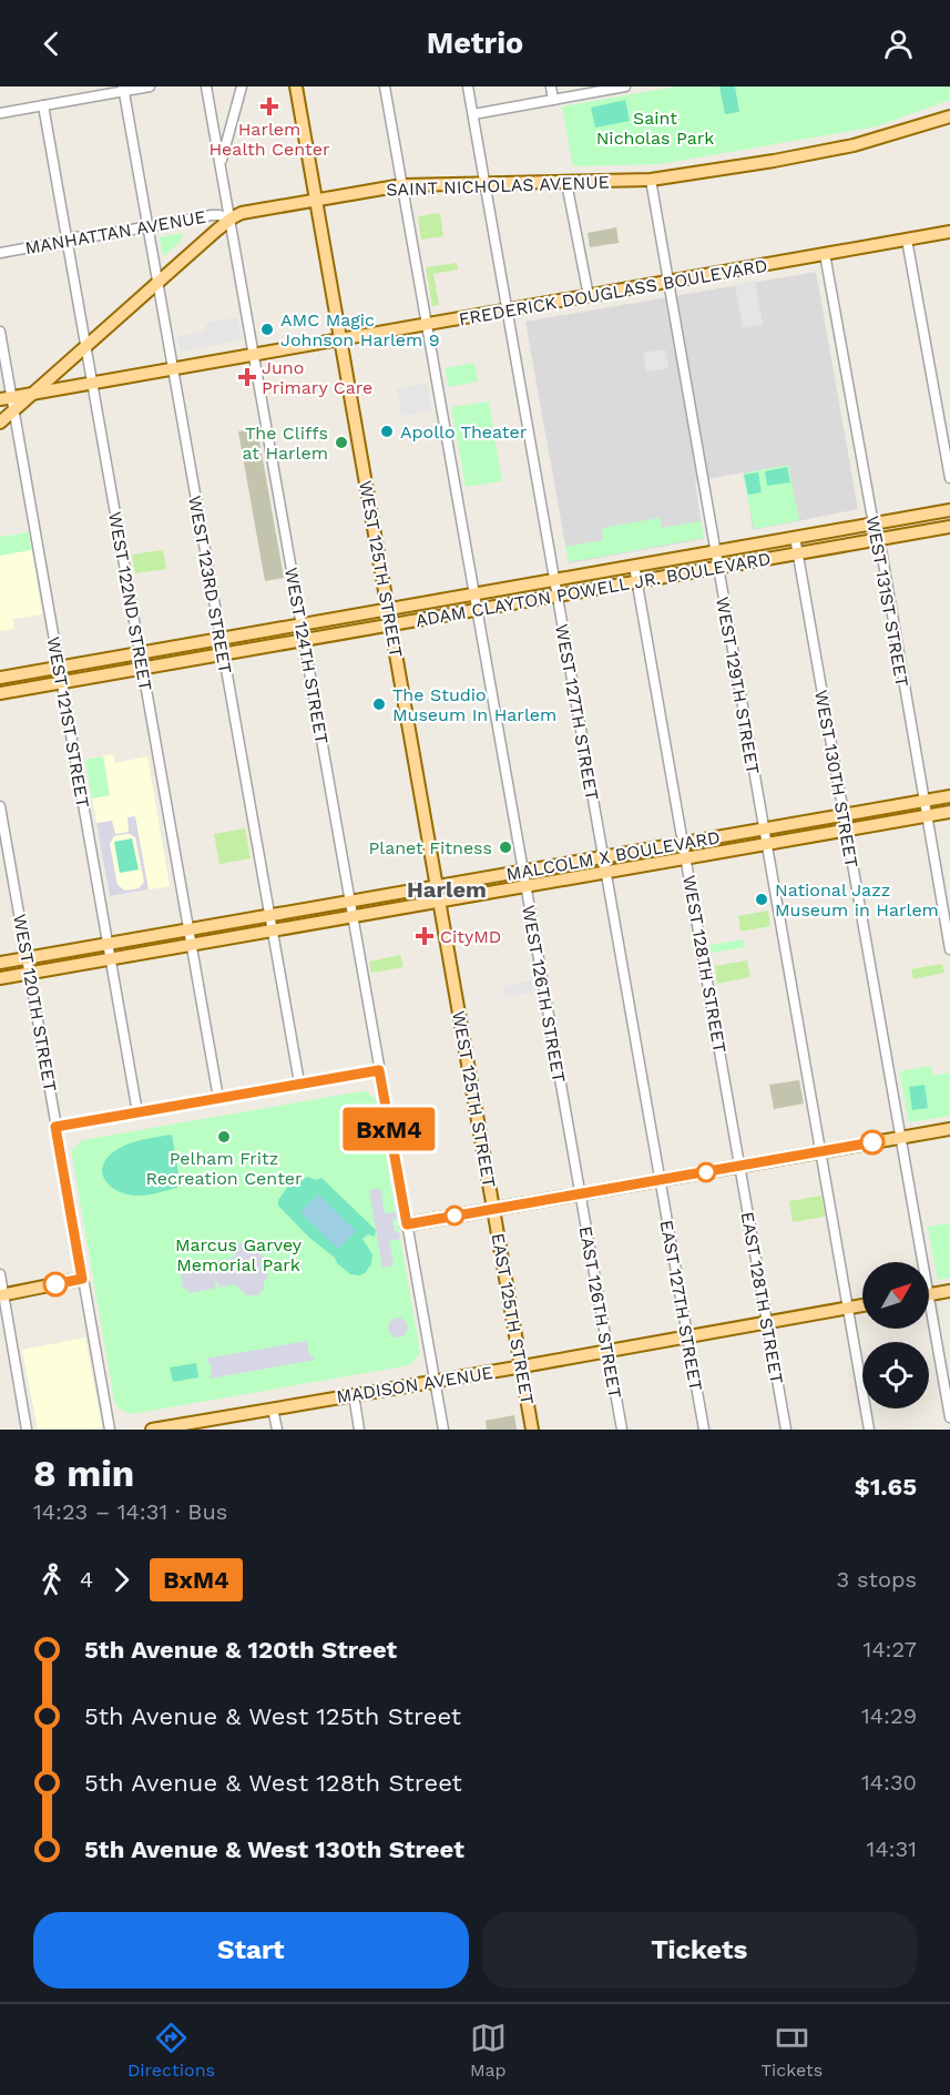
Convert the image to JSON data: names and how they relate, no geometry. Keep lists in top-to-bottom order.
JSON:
{
  "streets": {
    "main road": [
      "SAINT NICHOLAS AVENUE",
      "FREDERICK DOUGLASS BOULEVARD",
      "WEST 125TH STREET",
      "ADAM CLAYTON POWELL JR. BOULEVARD",
      "MALCOLM X BOULEVARD",
      "EAST 125TH STREET",
      "MADISON AVENUE"
    ],
    "street": [
      "MANHATTAN AVENUE",
      "WEST 123RD STREET",
      "WEST 122ND STREET",
      "WEST 131ST STREET",
      "WEST 124TH STREET",
      "WEST 129TH STREET",
      "WEST 127TH STREET",
      "WEST 121ST STREET",
      "WEST 130TH STREET",
      "WEST 128TH STREET",
      "WEST 126TH STREET",
      "WEST 120TH STREET",
      "EAST 128TH STREET",
      "EAST 127TH STREET",
      "EAST 126TH STREET"
    ]
  },
  "crossings": [
    ["SAINT NICHOLAS AVENUE", "MANHATTAN AVENUE"],
    ["SAINT NICHOLAS AVENUE", "FREDERICK DOUGLASS BOULEVARD"],
    ["SAINT NICHOLAS AVENUE", "WEST 125TH STREET"],
    ["SAINT NICHOLAS AVENUE", "WEST 123RD STREET"],
    ["SAINT NICHOLAS AVENUE", "WEST 122ND STREET"],
    ["SAINT NICHOLAS AVENUE", "WEST 124TH STREET"],
    ["SAINT NICHOLAS AVENUE", "WEST 129TH STREET"],
    ["SAINT NICHOLAS AVENUE", "WEST 127TH STREET"],
    ["SAINT NICHOLAS AVENUE", "WEST 121ST STREET"],
    ["SAINT NICHOLAS AVENUE", "WEST 126TH STREET"],
    ["MANHATTAN AVENUE", "WEST 123RD STREET"],
    ["MANHATTAN AVENUE", "WEST 122ND STREET"],
    ["MANHATTAN AVENUE", "WEST 124TH STREET"],
    ["FREDERICK DOUGLASS BOULEVARD", "WEST 125TH STREET"],
    ["FREDERICK DOUGLASS BOULEVARD", "WEST 123RD STREET"],
    ["FREDERICK DOUGLASS BOULEVARD", "WEST 122ND STREET"],
    ["FREDERICK DOUGLASS BOULEVARD", "WEST 131ST STREET"],
    ["FREDERICK DOUGLASS BOULEVARD", "WEST 124TH STREET"],
    ["FREDERICK DOUGLASS BOULEVARD", "WEST 129TH STREET"],
    ["FREDERICK DOUGLASS BOULEVARD", "WEST 127TH STREET"],
    ["FREDERICK DOUGLASS BOULEVARD", "WEST 121ST STREET"],
    ["FREDERICK DOUGLASS BOULEVARD", "WEST 126TH STREET"],
    ["WEST 125TH STREET", "ADAM CLAYTON POWELL JR. BOULEVARD"],
    ["WEST 125TH STREET", "MALCOLM X BOULEVARD"],
    ["WEST 125TH STREET", "EAST 125TH STREET"],
    ["WEST 123RD STREET", "ADAM CLAYTON POWELL JR. BOULEVARD"],
    ["WEST 123RD STREET", "MALCOLM X BOULEVARD"],
    ["ADAM CLAYTON POWELL JR. BOULEVARD", "WEST 122ND STREET"],
    ["ADAM CLAYTON POWELL JR. BOULEVARD", "WEST 131ST STREET"],
    ["ADAM CLAYTON POWELL JR. BOULEVARD", "WEST 124TH STREET"],
    ["ADAM CLAYTON POWELL JR. BOULEVARD", "WEST 129TH STREET"],
    ["ADAM CLAYTON POWELL JR. BOULEVARD", "WEST 127TH STREET"],
    ["ADAM CLAYTON POWELL JR. BOULEVARD", "WEST 121ST STREET"],
    ["ADAM CLAYTON POWELL JR. BOULEVARD", "WEST 130TH STREET"],
    ["ADAM CLAYTON POWELL JR. BOULEVARD", "WEST 128TH STREET"],
    ["ADAM CLAYTON POWELL JR. BOULEVARD", "WEST 126TH STREET"],
    ["WEST 122ND STREET", "MALCOLM X BOULEVARD"],
    ["WEST 131ST STREET", "MALCOLM X BOULEVARD"],
    ["WEST 124TH STREET", "MALCOLM X BOULEVARD"],
    ["WEST 124TH STREET", "MADISON AVENUE"],
    ["WEST 129TH STREET", "MALCOLM X BOULEVARD"],
    ["WEST 129TH STREET", "MADISON AVENUE"],
    ["WEST 127TH STREET", "MALCOLM X BOULEVARD"],
    ["WEST 127TH STREET", "EAST 127TH STREET"],
    ["WEST 121ST STREET", "MALCOLM X BOULEVARD"],
    ["WEST 130TH STREET", "MALCOLM X BOULEVARD"],
    ["MALCOLM X BOULEVARD", "WEST 128TH STREET"],
    ["MALCOLM X BOULEVARD", "WEST 126TH STREET"],
    ["MALCOLM X BOULEVARD", "WEST 120TH STREET"],
    ["WEST 128TH STREET", "EAST 128TH STREET"],
    ["WEST 126TH STREET", "EAST 126TH STREET"],
    ["EAST 128TH STREET", "MADISON AVENUE"],
    ["EAST 127TH STREET", "MADISON AVENUE"],
    ["EAST 126TH STREET", "MADISON AVENUE"],
    ["EAST 125TH STREET", "MADISON AVENUE"]
  ],
  "districts": ["Harlem"],
  "parks": ["Saint Nicholas Park", "Marcus Garvey Memorial Park"],
  "places": {
    "health": ["Harlem Health Center", "Juno Primary Care", "CityMD"],
    "other": [
      "AMC Magic Johnson Harlem 9",
      "Apollo Theater",
      "The Cliffs at Harlem",
      "The Studio Museum In Harlem",
      "Planet Fitness",
      "National Jazz Museum in Harlem",
      "Pelham Fritz Recreation Center"
    ]
  },
  "lines": ["bus line BxM4"],
  "north": "top right",
  "page": {
    "header": "Metrio",
    "on_map": "BxM4",
    "heading": ["8 min", "14:23 – 14:31 · Bus", "$1.65"],
    "legs": ["4", "BxM4", "3 stops"],
    "list": [
      {
        "name": "5th Avenue & 120th Street",
        "value": "14:27"
      },
      {
        "name": "5th Avenue & West 125th Street",
        "value": "14:29"
      },
      {
        "name": "5th Avenue & West 128th Street",
        "value": "14:30"
      },
      {
        "name": "5th Avenue & West 130th Street",
        "value": "14:31"
      }
    ],
    "buttons": ["Start", "Tickets"],
    "tabs": ["Directions", "Map", "Tickets"]
  }
}
